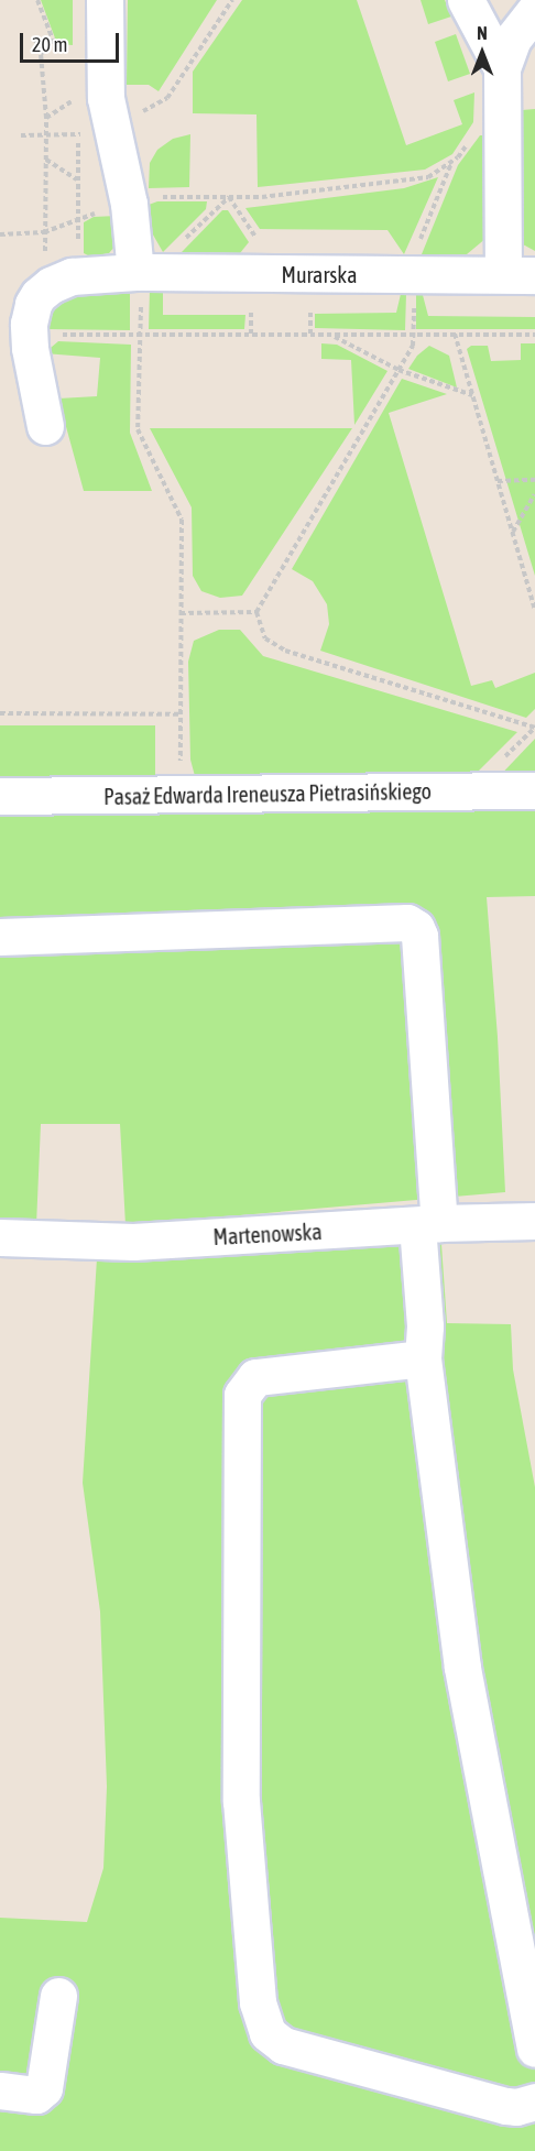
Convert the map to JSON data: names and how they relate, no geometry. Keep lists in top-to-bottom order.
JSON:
{
  "streets": {
    "street": ["Murarska", "Pasaż Edwarda Ireneusza Pietrasińskiego", "Martenowska"]
  },
  "scale_bar": "20 m",
  "north": "top"
}
